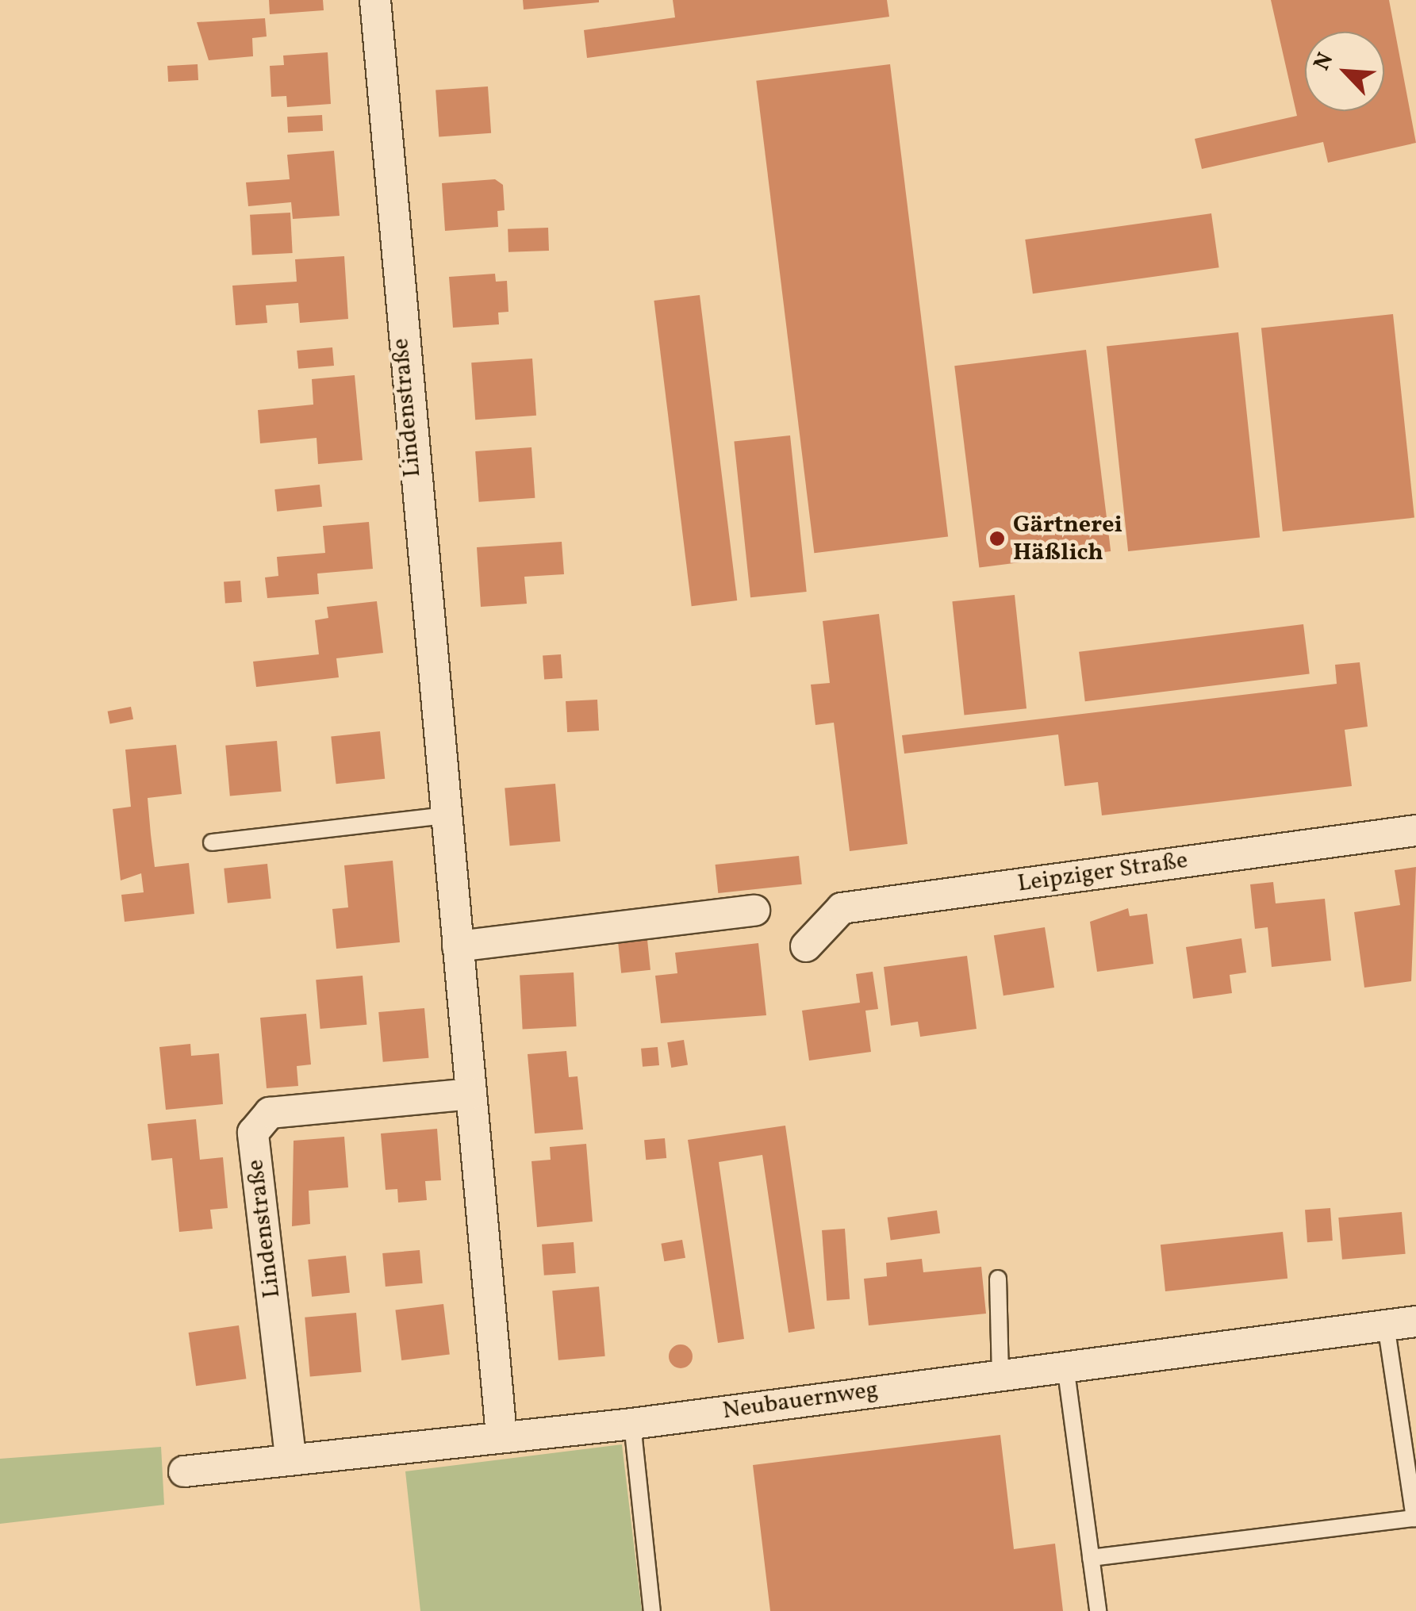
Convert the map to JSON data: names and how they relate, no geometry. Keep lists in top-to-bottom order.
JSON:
{
  "streets": {
    "street": ["Lindenstraße", "Leipziger Straße", "Neubauernweg"]
  },
  "crossings": [
    ["Lindenstraße", "Neubauernweg"]
  ],
  "places": ["Gärtnerei Häßlich"],
  "north": "top left"
}
